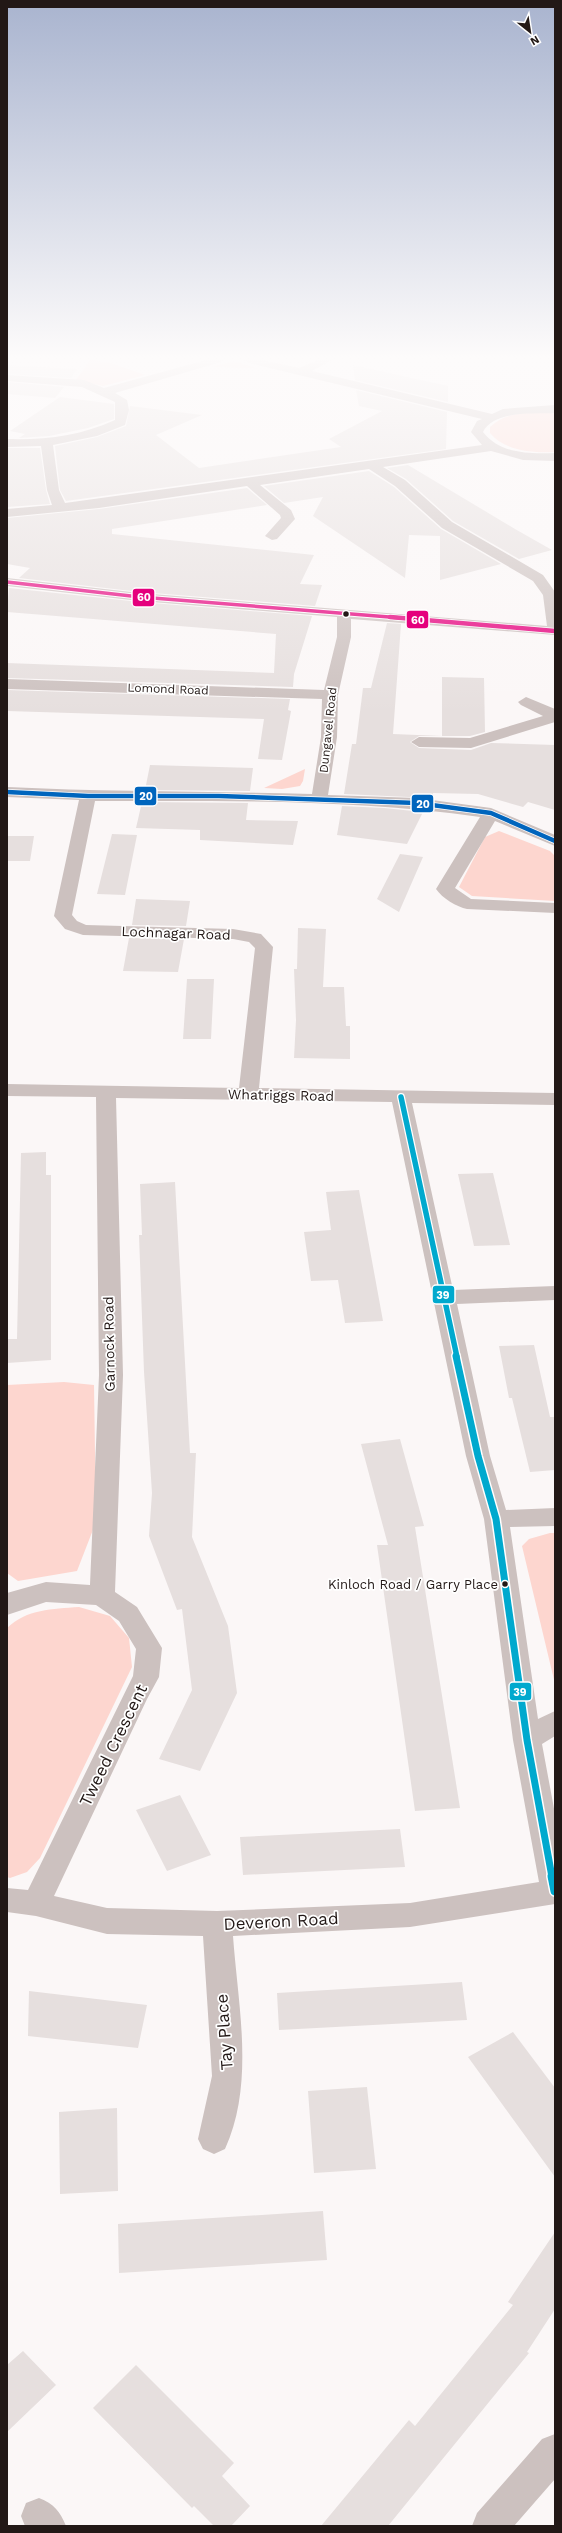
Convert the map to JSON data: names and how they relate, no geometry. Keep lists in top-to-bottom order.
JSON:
{
  "streets": {
    "street": [
      "Lomond Road",
      "Dungavel Road",
      "Lochnagar Road",
      "Whatriggs Road",
      "Garnock Road",
      "Tweed Crescent",
      "Deveron Road",
      "Tay Place"
    ]
  },
  "crossings": [
    ["Lomond Road", "Dungavel Road"],
    ["Lochnagar Road", "Whatriggs Road"],
    ["Whatriggs Road", "Garnock Road"],
    ["Garnock Road", "Tweed Crescent"],
    ["Tweed Crescent", "Deveron Road"],
    ["Deveron Road", "Tay Place"]
  ],
  "places": ["Kinloch Road / Garry Place"],
  "lines": ["transit line 60", "transit line 20", "transit line 39"],
  "north": "bottom right"
}
